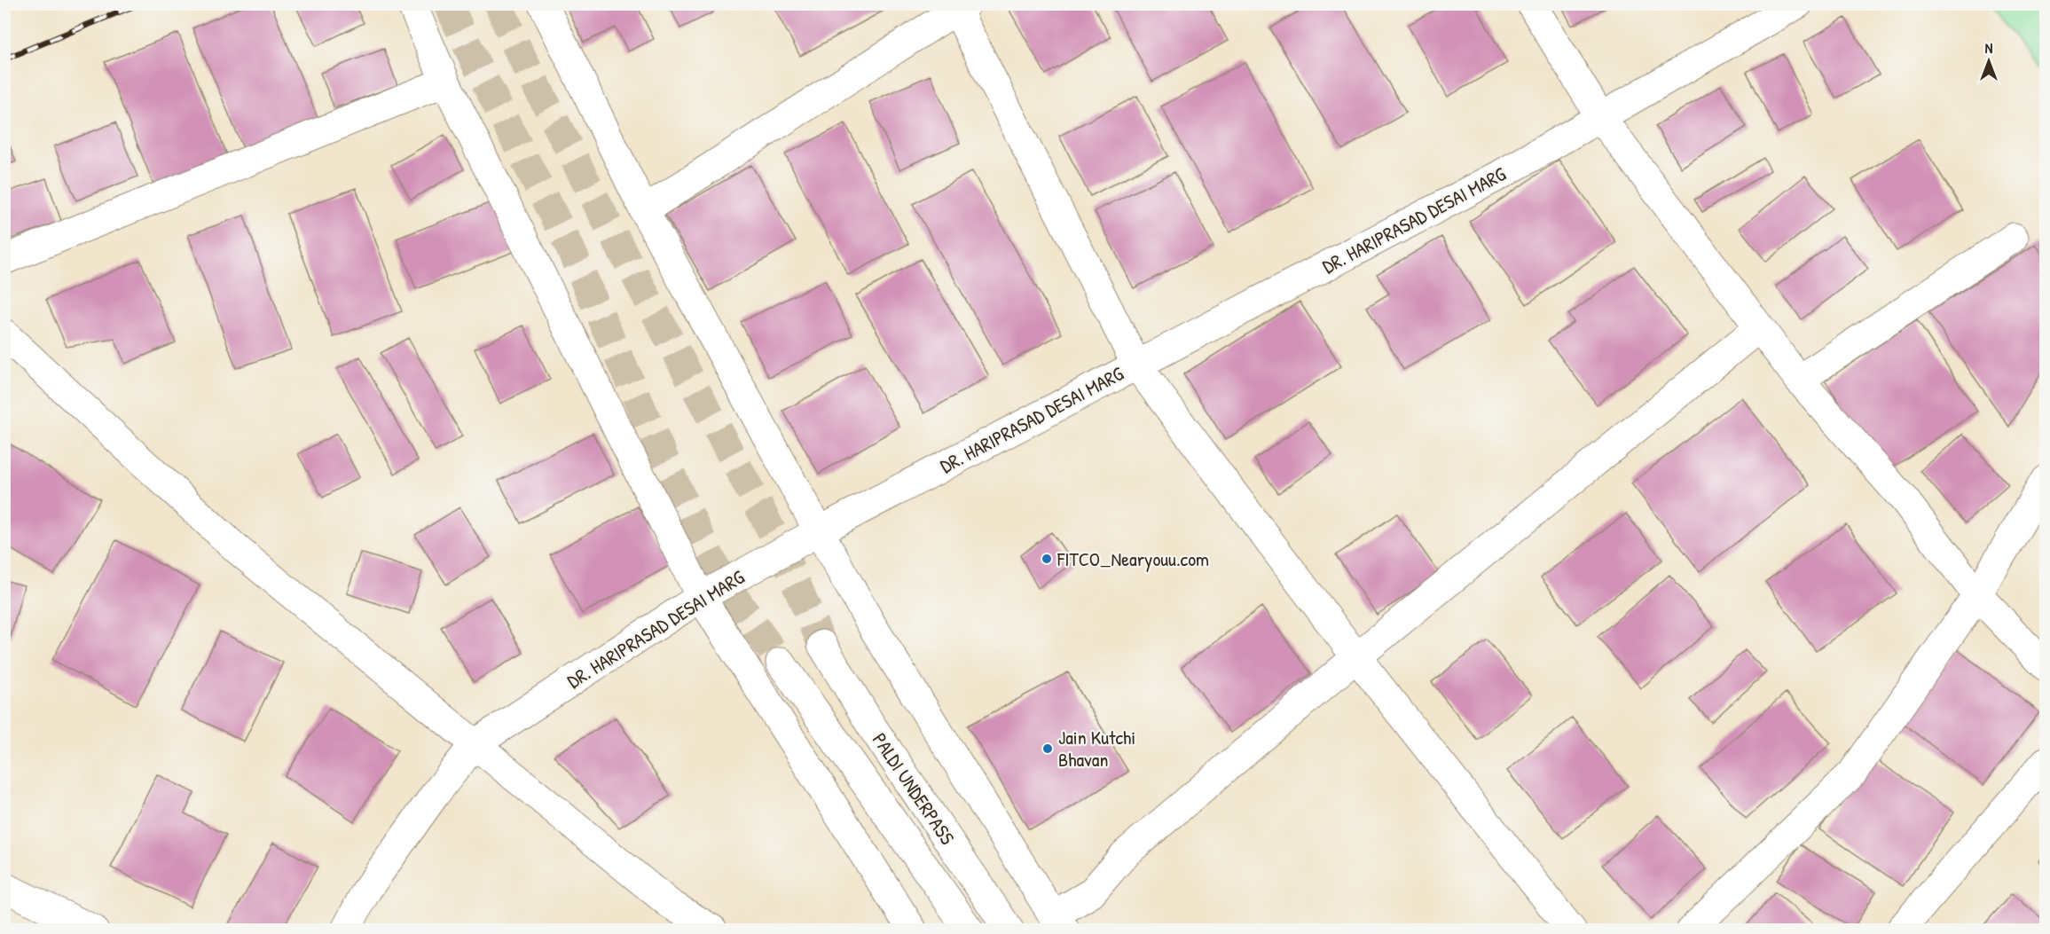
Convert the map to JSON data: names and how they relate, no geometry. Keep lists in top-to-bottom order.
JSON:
{
  "streets": {
    "street": ["DR. HARIPRASAD DESAI MARG", "PALDI UNDERPASS"]
  },
  "places": ["FITCO_Nearyouu.com", "Jain Kutchi Bhavan"],
  "north": "top"
}
